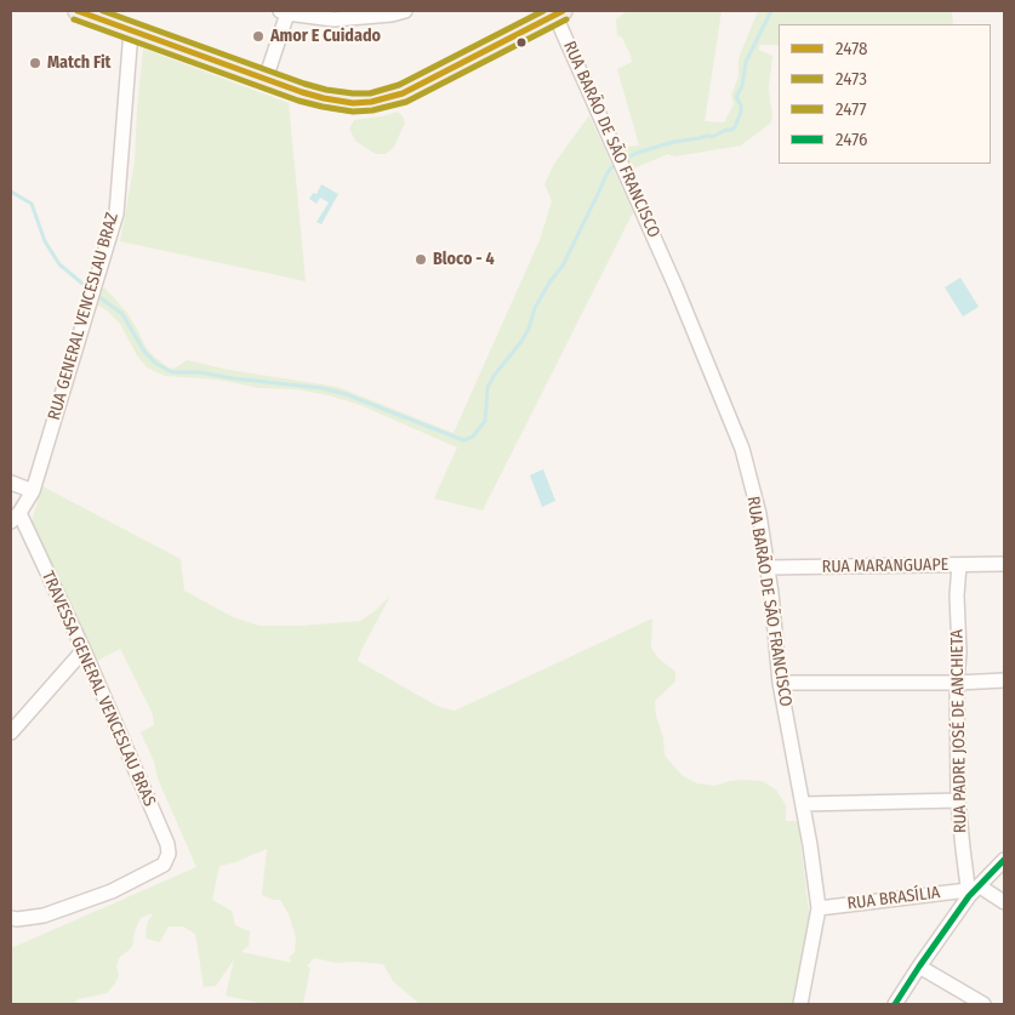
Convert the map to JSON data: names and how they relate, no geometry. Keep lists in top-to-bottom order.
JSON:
{
  "streets": {
    "street": [
      "RUA BARÃO DE SÃO FRANCISCO",
      "RUA GENERAL VENCESLAU BRAZ",
      "RUA MARANGUAPE",
      "TRAVESSA GENERAL VENCESLAU BRAS",
      "RUA PADRE JOSÉ DE ANCHIETA",
      "RUA BRASÍLIA"
    ]
  },
  "crossings": [
    ["RUA BARÃO DE SÃO FRANCISCO", "RUA MARANGUAPE"],
    ["RUA BARÃO DE SÃO FRANCISCO", "RUA BRASÍLIA"],
    ["RUA GENERAL VENCESLAU BRAZ", "TRAVESSA GENERAL VENCESLAU BRAS"],
    ["RUA MARANGUAPE", "RUA PADRE JOSÉ DE ANCHIETA"],
    ["RUA PADRE JOSÉ DE ANCHIETA", "RUA BRASÍLIA"]
  ],
  "places": ["Amor E Cuidado", "Match Fit", "Bloco - 4"],
  "lines": [
    "transit line 2478",
    "transit line 2477",
    "transit line 2473",
    "transit line 2476"
  ],
  "legend": [
    "2478",
    "2473",
    "2477",
    "2476"
  ]
}
